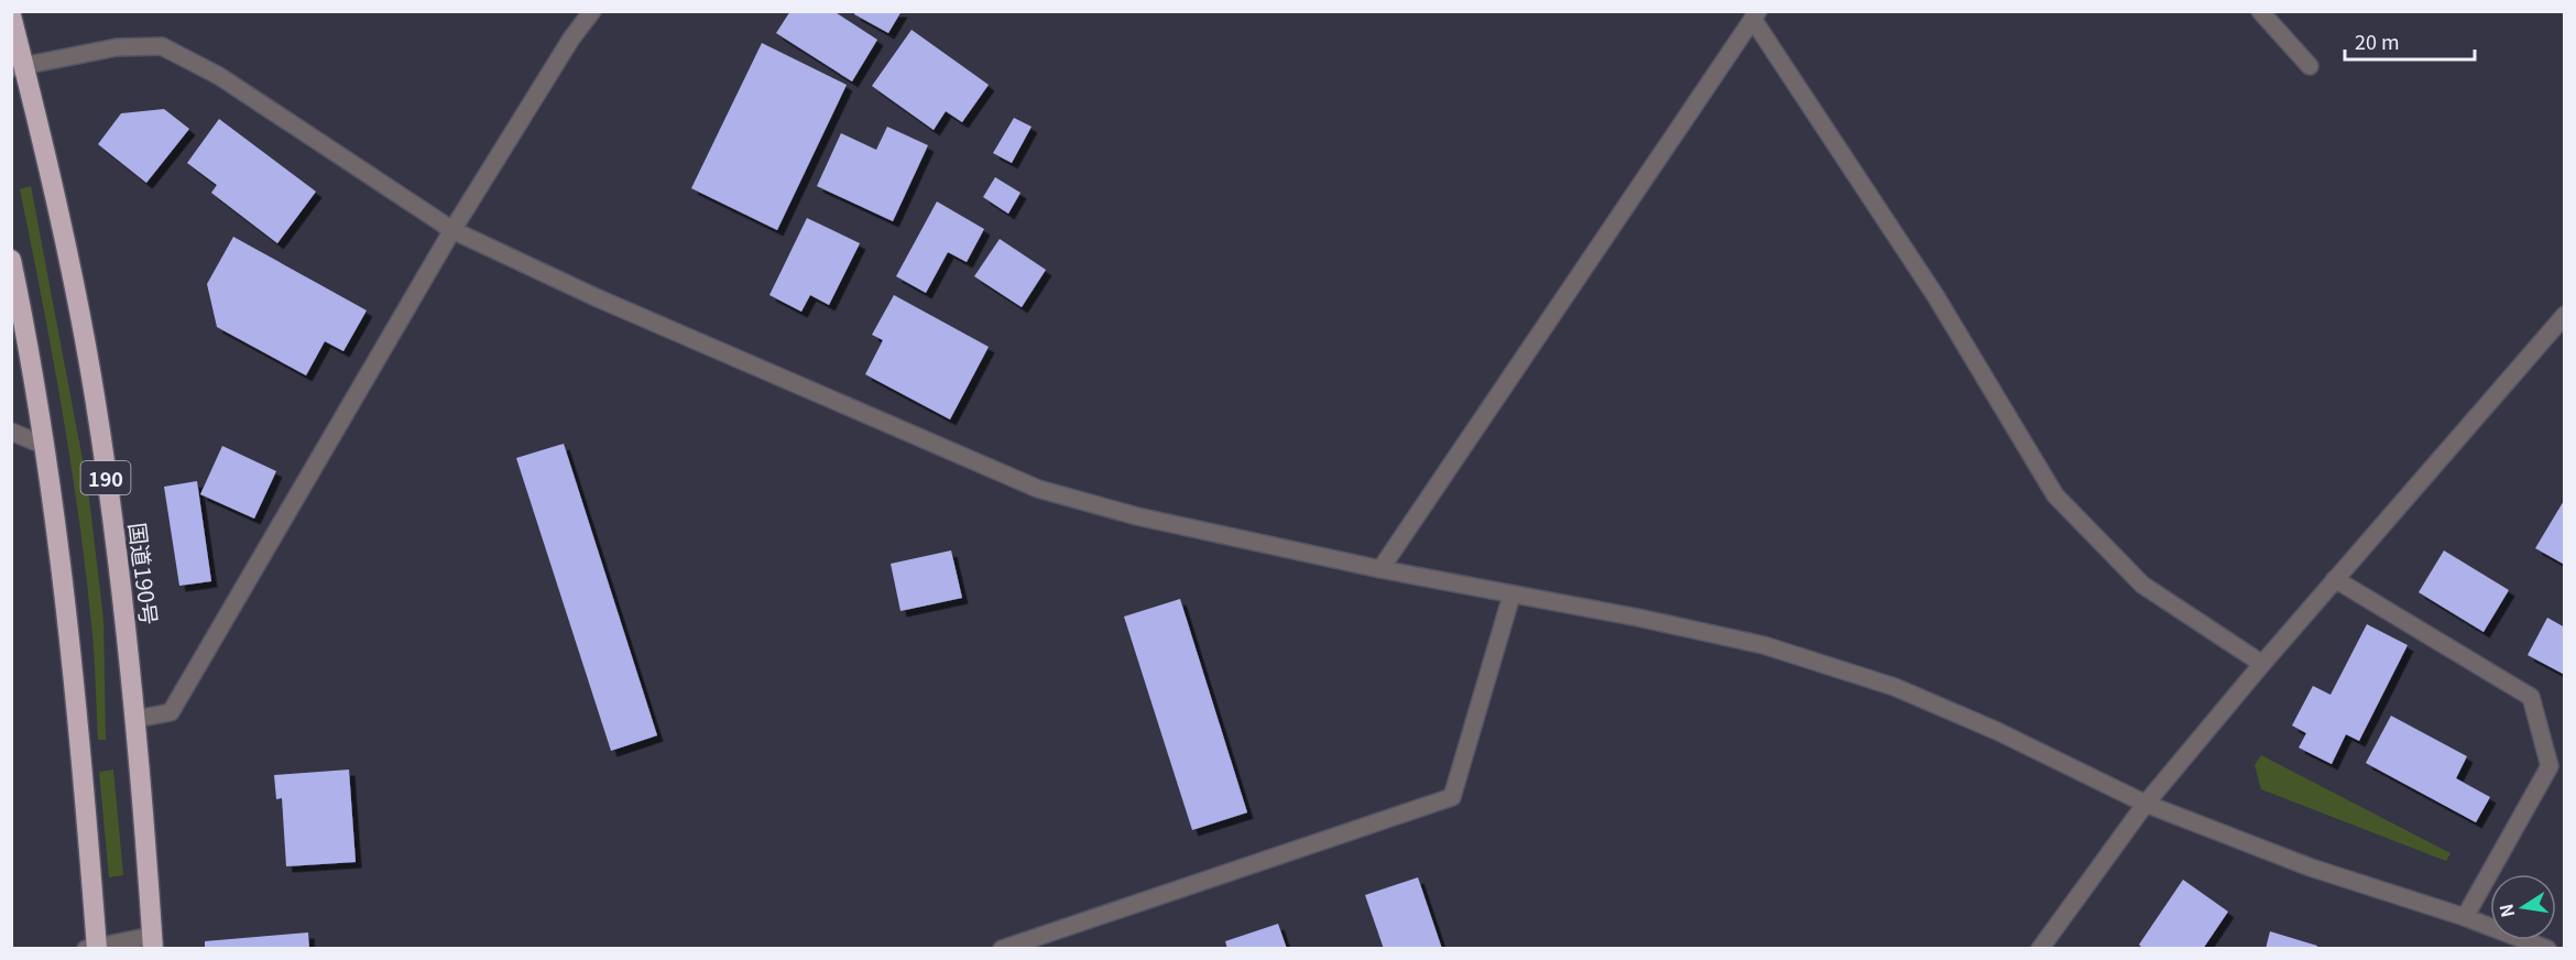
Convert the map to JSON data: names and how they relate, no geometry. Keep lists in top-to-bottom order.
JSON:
{
  "streets": {
    "highway": ["190", "国道190号"]
  },
  "scale_bar": "20 m",
  "north": "left"
}
